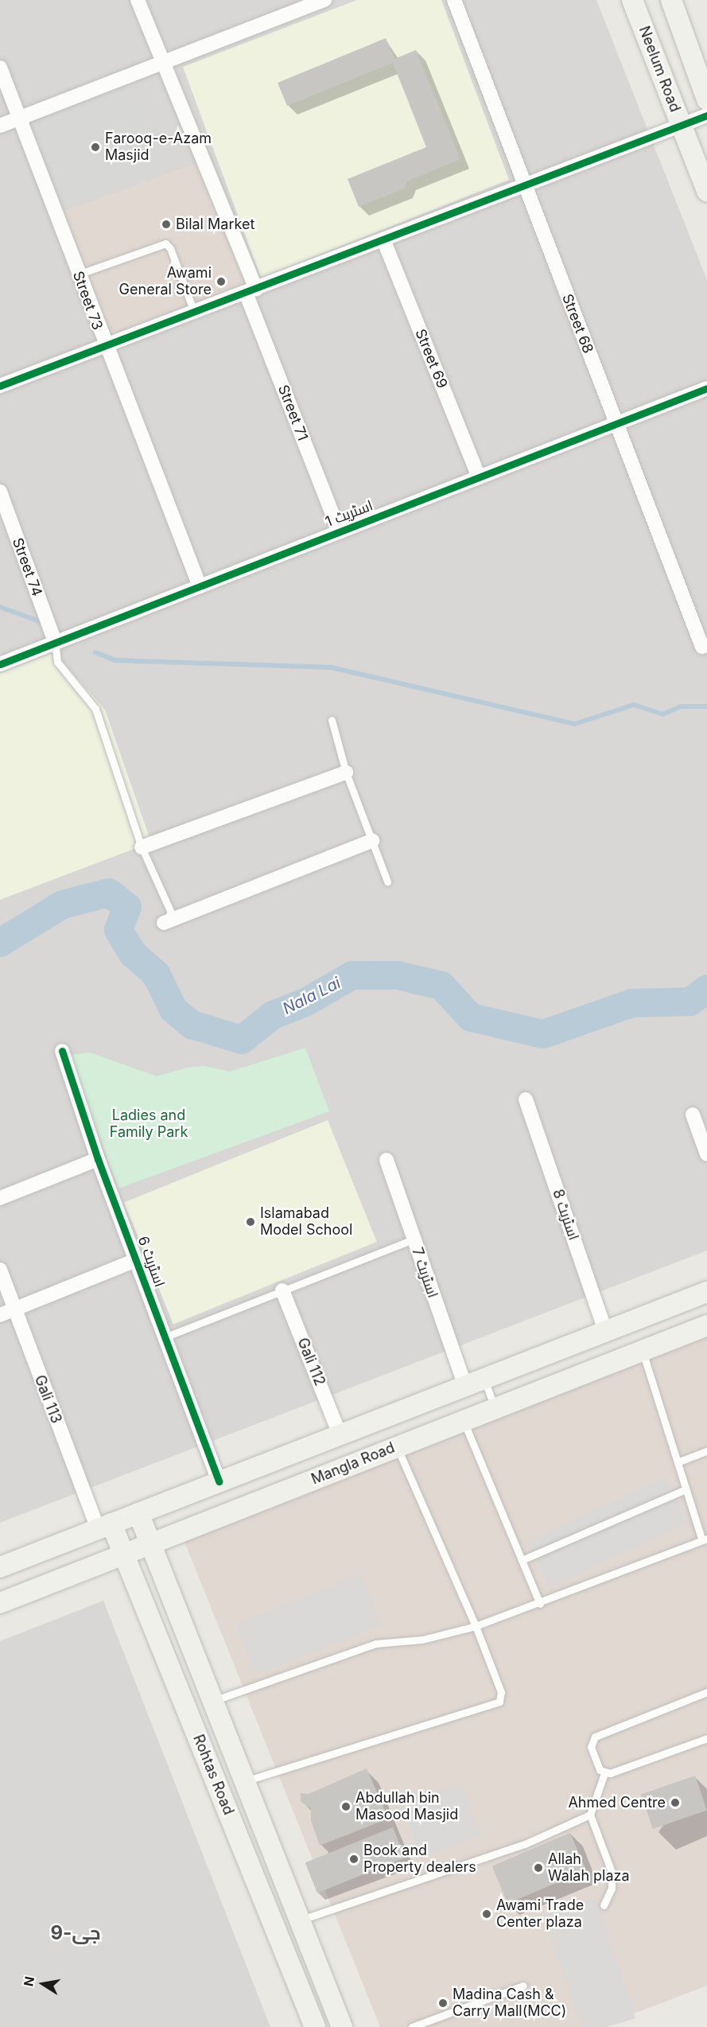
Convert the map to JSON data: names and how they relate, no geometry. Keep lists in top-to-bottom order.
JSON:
{
  "streets": {
    "main road": ["Neelum Road", "Mangla Road", "Rohtas Road"],
    "street": [
      "Street 73",
      "Street 68",
      "Street 69",
      "Street 71",
      "اسٹریٹ 1",
      "Street 74",
      "اسٹریٹ 8",
      "اسٹریٹ 6",
      "اسٹریٹ 7",
      "Gali 112",
      "Gali 113"
    ]
  },
  "crossings": [
    ["Street 73", "اسٹریٹ 1"],
    ["Street 68", "اسٹریٹ 1"],
    ["Street 69", "اسٹریٹ 1"],
    ["Street 71", "اسٹریٹ 1"],
    ["اسٹریٹ 1", "Street 74"],
    ["Gali 113", "Rohtas Road"],
    ["Mangla Road", "Rohtas Road"]
  ],
  "districts": ["جی-9"],
  "water": ["Nala Lai"],
  "parks": ["Ladies and Family Park"],
  "places": [
    "Farooq-e-Azam Masjid",
    "Bilal Market",
    "Awami General Store",
    "Islamabad Model School",
    "Ahmed Centre",
    "Abdullah bin Masood Masjid",
    "Book and Property dealers",
    "Allah Walah plaza",
    "Awami Trade Center plaza",
    "Madina Cash & Carry Mall(MCC)"
  ],
  "north": "left"
}
